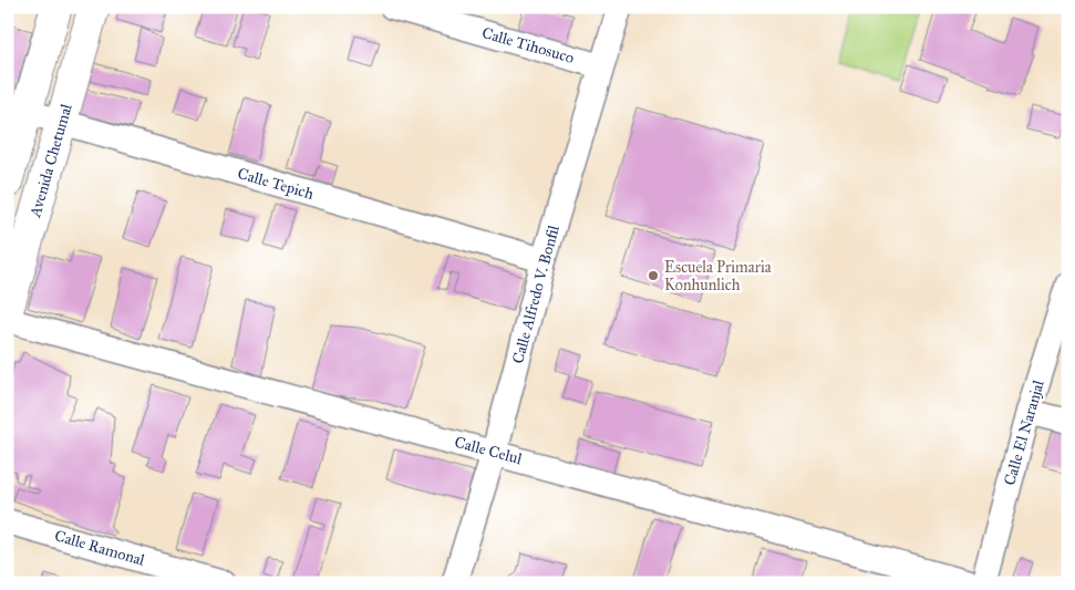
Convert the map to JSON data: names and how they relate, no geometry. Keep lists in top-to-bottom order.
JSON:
{
  "streets": {
    "main road": ["Avenida Chetumal"],
    "street": [
      "Calle Tihosuco",
      "Calle Tepich",
      "Calle Alfredo V. Bonfil",
      "Calle El Naranjal",
      "Calle Celul",
      "Calle Ramonal"
    ]
  },
  "crossings": [
    ["Calle Tihosuco", "Calle Alfredo V. Bonfil"],
    ["Avenida Chetumal", "Calle Tepich"],
    ["Calle Tepich", "Calle Alfredo V. Bonfil"],
    ["Calle Alfredo V. Bonfil", "Calle Celul"]
  ],
  "places": ["Escuela Primaria Konhunlich"]
}
